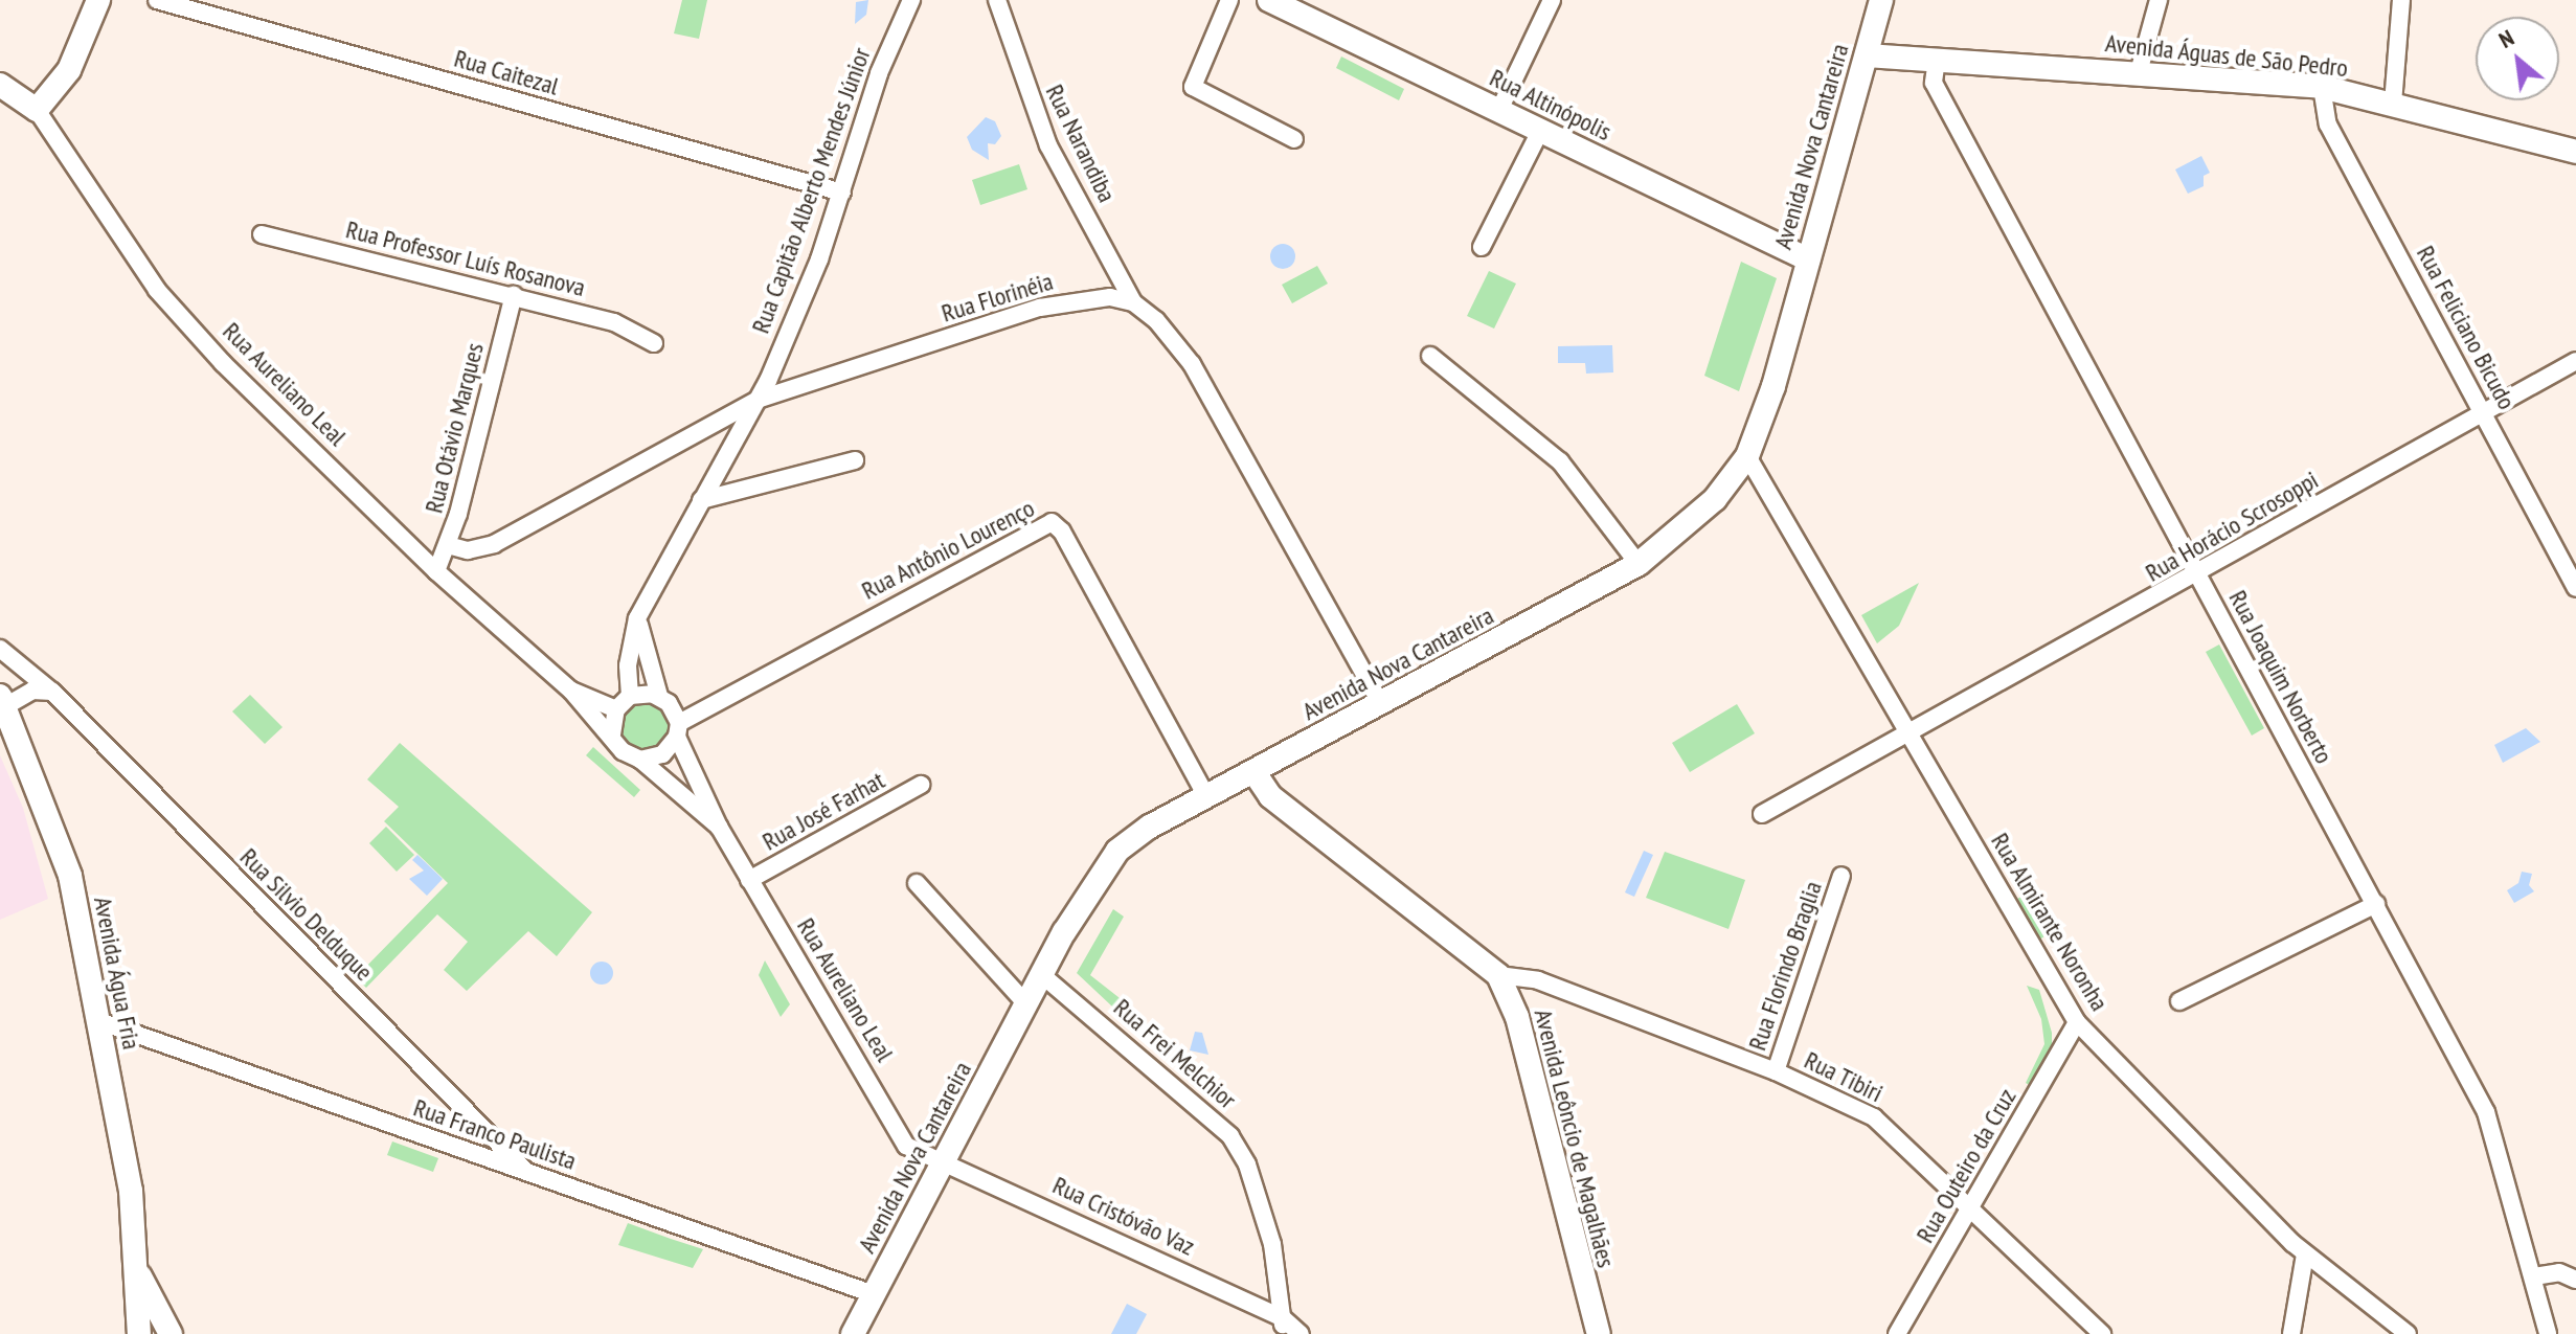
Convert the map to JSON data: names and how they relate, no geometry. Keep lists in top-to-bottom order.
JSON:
{
  "streets": {
    "main road": [
      "Avenida Águas de São Pedro",
      "Rua Altinópolis",
      "Avenida Nova Cantareira",
      "Rua Aureliano Leal",
      "Avenida Água Fria",
      "Avenida Leôncio de Magalhães"
    ],
    "street": [
      "Rua Caitezal",
      "Rua Narandiba",
      "Rua Capitão Alberto Mendes Júnior",
      "Rua Professor Luís Rosanova",
      "Rua Florinéia",
      "Rua Feliciano Bicudo",
      "Rua Otávio Marques",
      "Rua Horácio Scrosoppi",
      "Rua Antônio Lourenço",
      "Rua Joaquim Norberto",
      "Rua José Farhat",
      "Rua Silvio Delduque",
      "Rua Almirante Noronha",
      "Rua Florindo Braglia",
      "Rua Frei Melchior",
      "Rua Tibiri",
      "Rua Franco Paulista",
      "Rua Outeiro da Cruz",
      "Rua Cristóvão Vaz"
    ]
  },
  "crossings": [
    ["Avenida Águas de São Pedro", "Avenida Nova Cantareira"],
    ["Avenida Águas de São Pedro", "Rua Feliciano Bicudo"],
    ["Avenida Águas de São Pedro", "Rua Joaquim Norberto"],
    ["Rua Caitezal", "Rua Capitão Alberto Mendes Júnior"],
    ["Rua Altinópolis", "Avenida Nova Cantareira"],
    ["Rua Narandiba", "Rua Florinéia"],
    ["Avenida Nova Cantareira", "Rua Aureliano Leal"],
    ["Avenida Nova Cantareira", "Rua Antônio Lourenço"],
    ["Avenida Nova Cantareira", "Rua Almirante Noronha"],
    ["Avenida Nova Cantareira", "Rua Frei Melchior"],
    ["Avenida Nova Cantareira", "Rua Franco Paulista"],
    ["Avenida Nova Cantareira", "Avenida Leôncio de Magalhães"],
    ["Avenida Nova Cantareira", "Rua Cristóvão Vaz"],
    ["Rua Capitão Alberto Mendes Júnior", "Rua Florinéia"],
    ["Rua Capitão Alberto Mendes Júnior", "Rua Aureliano Leal"],
    ["Rua Capitão Alberto Mendes Júnior", "Rua Antônio Lourenço"],
    ["Rua Professor Luís Rosanova", "Rua Otávio Marques"],
    ["Rua Florinéia", "Rua Otávio Marques"],
    ["Rua Feliciano Bicudo", "Rua Horácio Scrosoppi"],
    ["Rua Aureliano Leal", "Rua Otávio Marques"],
    ["Rua Aureliano Leal", "Rua Antônio Lourenço"],
    ["Rua Aureliano Leal", "Rua José Farhat"],
    ["Rua Aureliano Leal", "Rua Cristóvão Vaz"],
    ["Rua Horácio Scrosoppi", "Rua Joaquim Norberto"],
    ["Rua Horácio Scrosoppi", "Rua Almirante Noronha"],
    ["Rua Silvio Delduque", "Rua Franco Paulista"],
    ["Rua Almirante Noronha", "Rua Outeiro da Cruz"],
    ["Rua Florindo Braglia", "Rua Tibiri"],
    ["Avenida Água Fria", "Rua Franco Paulista"],
    ["Rua Frei Melchior", "Rua Cristóvão Vaz"],
    ["Rua Tibiri", "Avenida Leôncio de Magalhães"],
    ["Rua Tibiri", "Rua Outeiro da Cruz"]
  ],
  "north": "top left"
}
